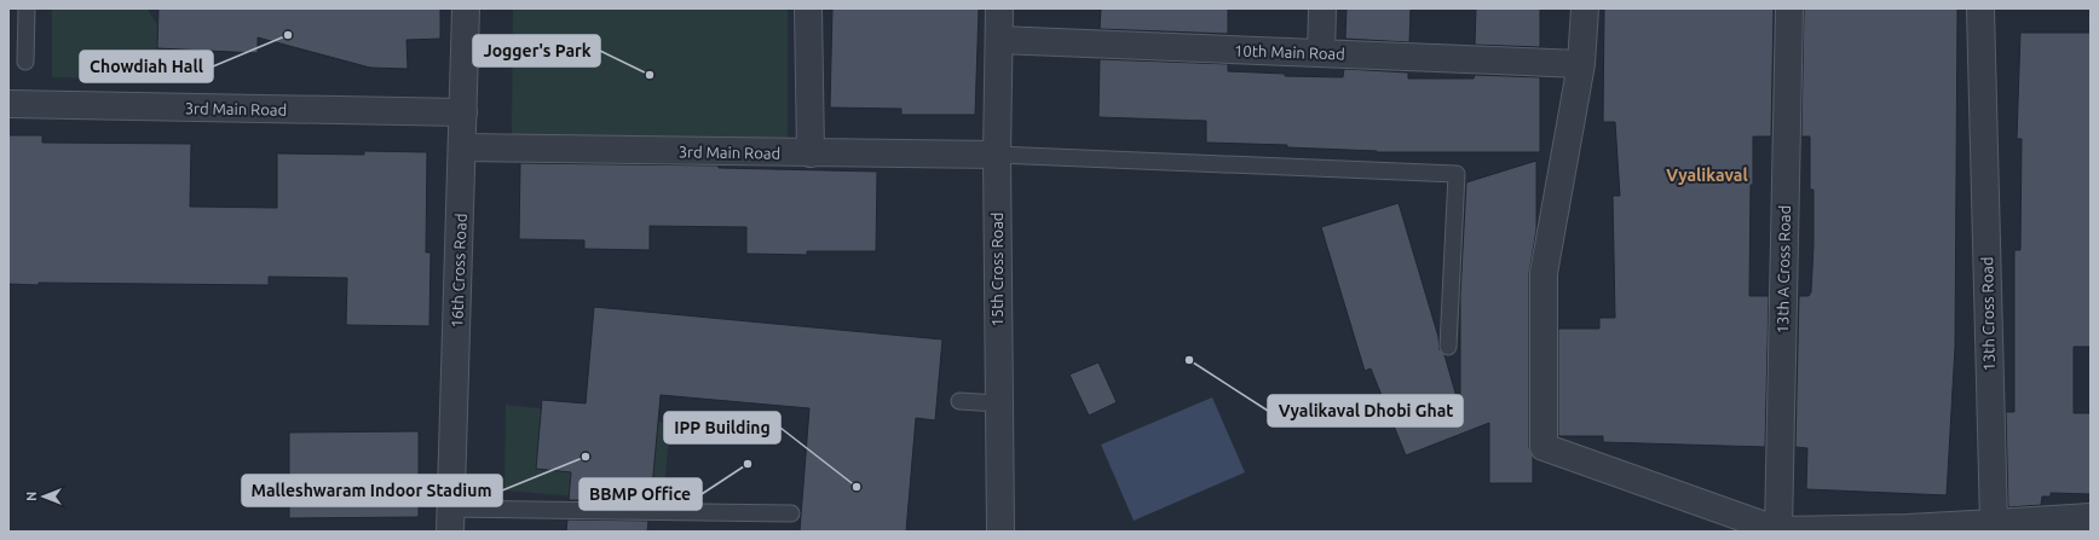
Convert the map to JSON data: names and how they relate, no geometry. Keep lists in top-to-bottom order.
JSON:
{
  "streets": {
    "street": [
      "10th Main Road",
      "3rd Main Road",
      "15th Cross Road",
      "13th A Cross Road",
      "16th Cross Road",
      "13th Cross Road"
    ]
  },
  "crossings": [
    ["10th Main Road", "15th Cross Road"],
    ["3rd Main Road", "15th Cross Road"],
    ["3rd Main Road", "16th Cross Road"]
  ],
  "districts": ["Vyalikaval"],
  "places": [
    "Chowdiah Hall",
    "Jogger's Park",
    "Vyalikaval Dhobi Ghat",
    "Malleshwaram Indoor Stadium",
    "BBMP Office",
    "IPP Building"
  ],
  "north": "left"
}
